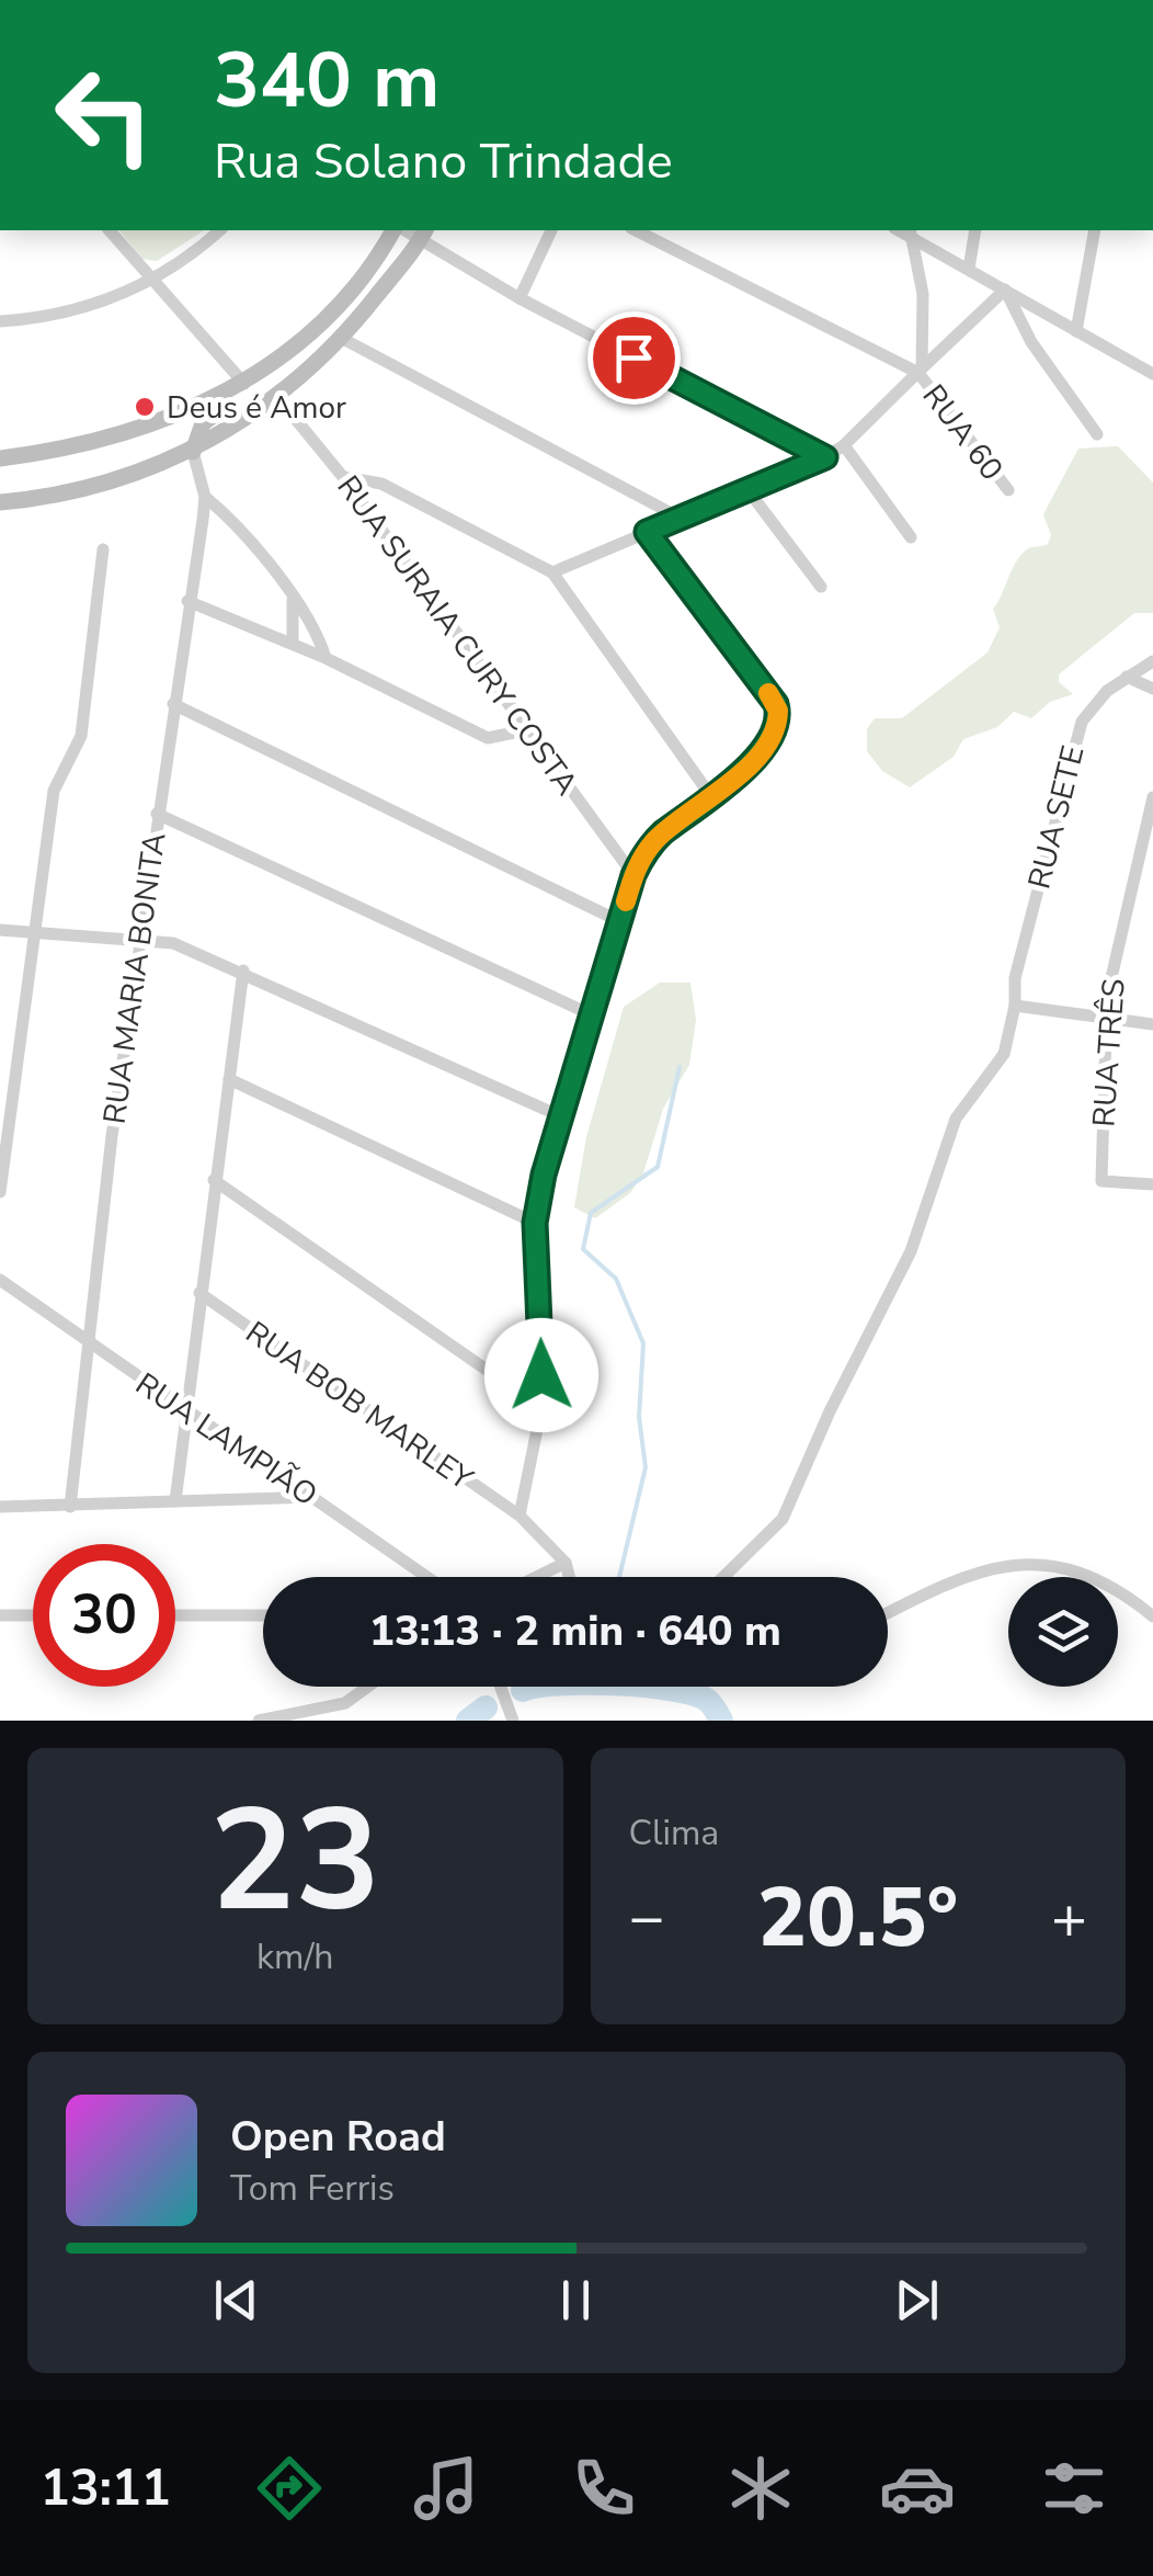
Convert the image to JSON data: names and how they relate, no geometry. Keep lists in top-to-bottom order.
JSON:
{
  "streets": {
    "street": [
      "RUA 60",
      "RUA SURAIA CURY COSTA",
      "RUA SETE",
      "RUA MARIA BONITA",
      "RUA TRÊS",
      "RUA BOB MARLEY",
      "RUA LAMPIÃO"
    ]
  },
  "crossings": [
    ["RUA MARIA BONITA", "RUA LAMPIÃO"]
  ],
  "places": ["Deus é Amor"],
  "page": {
    "turn": ["340 m", "Rua Solano Trindade"],
    "limit": "30",
    "trip": "13:13 · 2 min · 640 m",
    "tile": [
      ["23", "km/h"],
      "Clima"
    ],
    "heat": ["−", "20.5°", "+"],
    "song": ["Open Road", "Tom Ferris"],
    "tabs": "13:11"
  }
}
